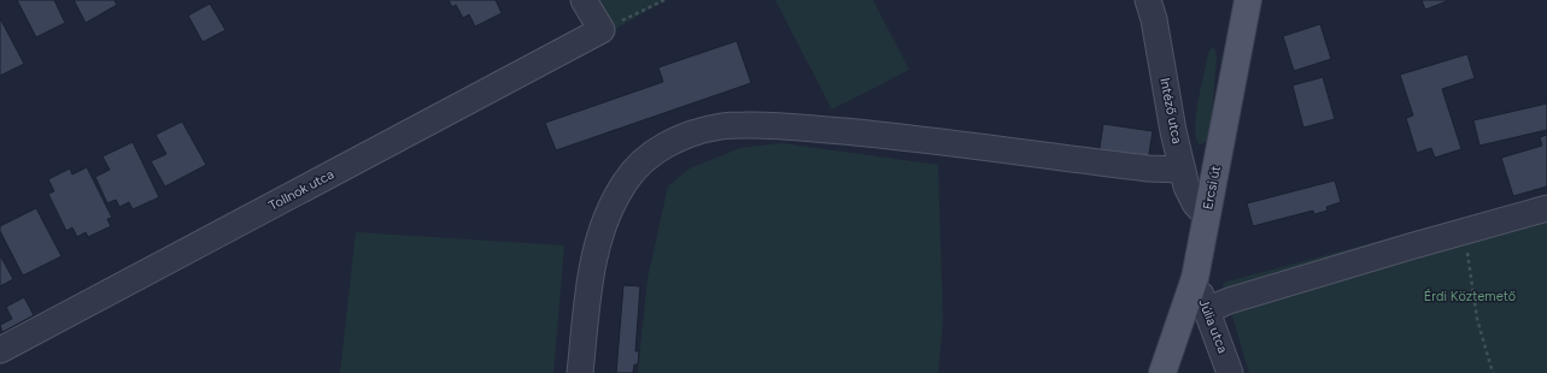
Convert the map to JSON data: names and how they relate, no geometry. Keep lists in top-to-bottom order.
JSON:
{
  "streets": {
    "main road": ["Ercsi út"],
    "street": ["Intéző utca", "Tollnok utca", "Júlia utca"]
  },
  "crossings": [
    ["Intéző utca", "Ercsi út"],
    ["Ercsi út", "Júlia utca"]
  ],
  "parks": ["Érdi Köztemető"]
}
